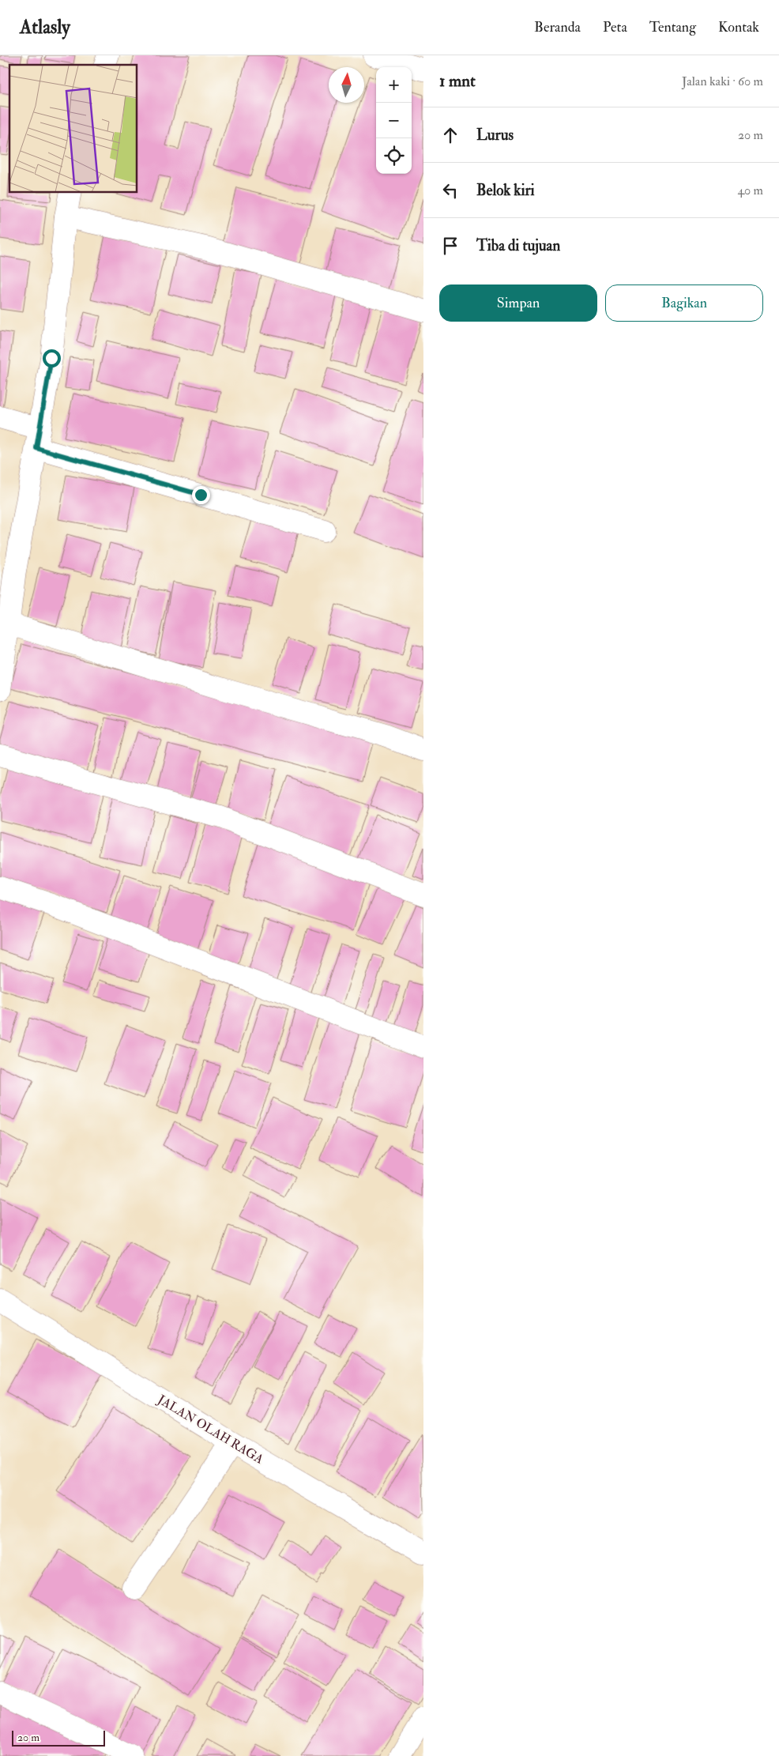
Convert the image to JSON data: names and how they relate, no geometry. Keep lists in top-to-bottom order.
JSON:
{
  "streets": {
    "street": ["JALAN OLAH RAGA"]
  },
  "scale_bar": "20 m",
  "north": "top",
  "page": {
    "header": "Atlasly",
    "nav": [
      "Beranda",
      "Peta",
      "Tentang",
      "Kontak"
    ],
    "heading": ["1 mnt", "Jalan kaki · 60 m"],
    "map_buttons": ["+", "−"],
    "list": [
      ["Lurus", "20 m"],
      ["Belok kiri", "40 m"],
      "Tiba di tujuan"
    ],
    "buttons": ["Simpan", "Bagikan"],
    "scale": "20 m"
  }
}
